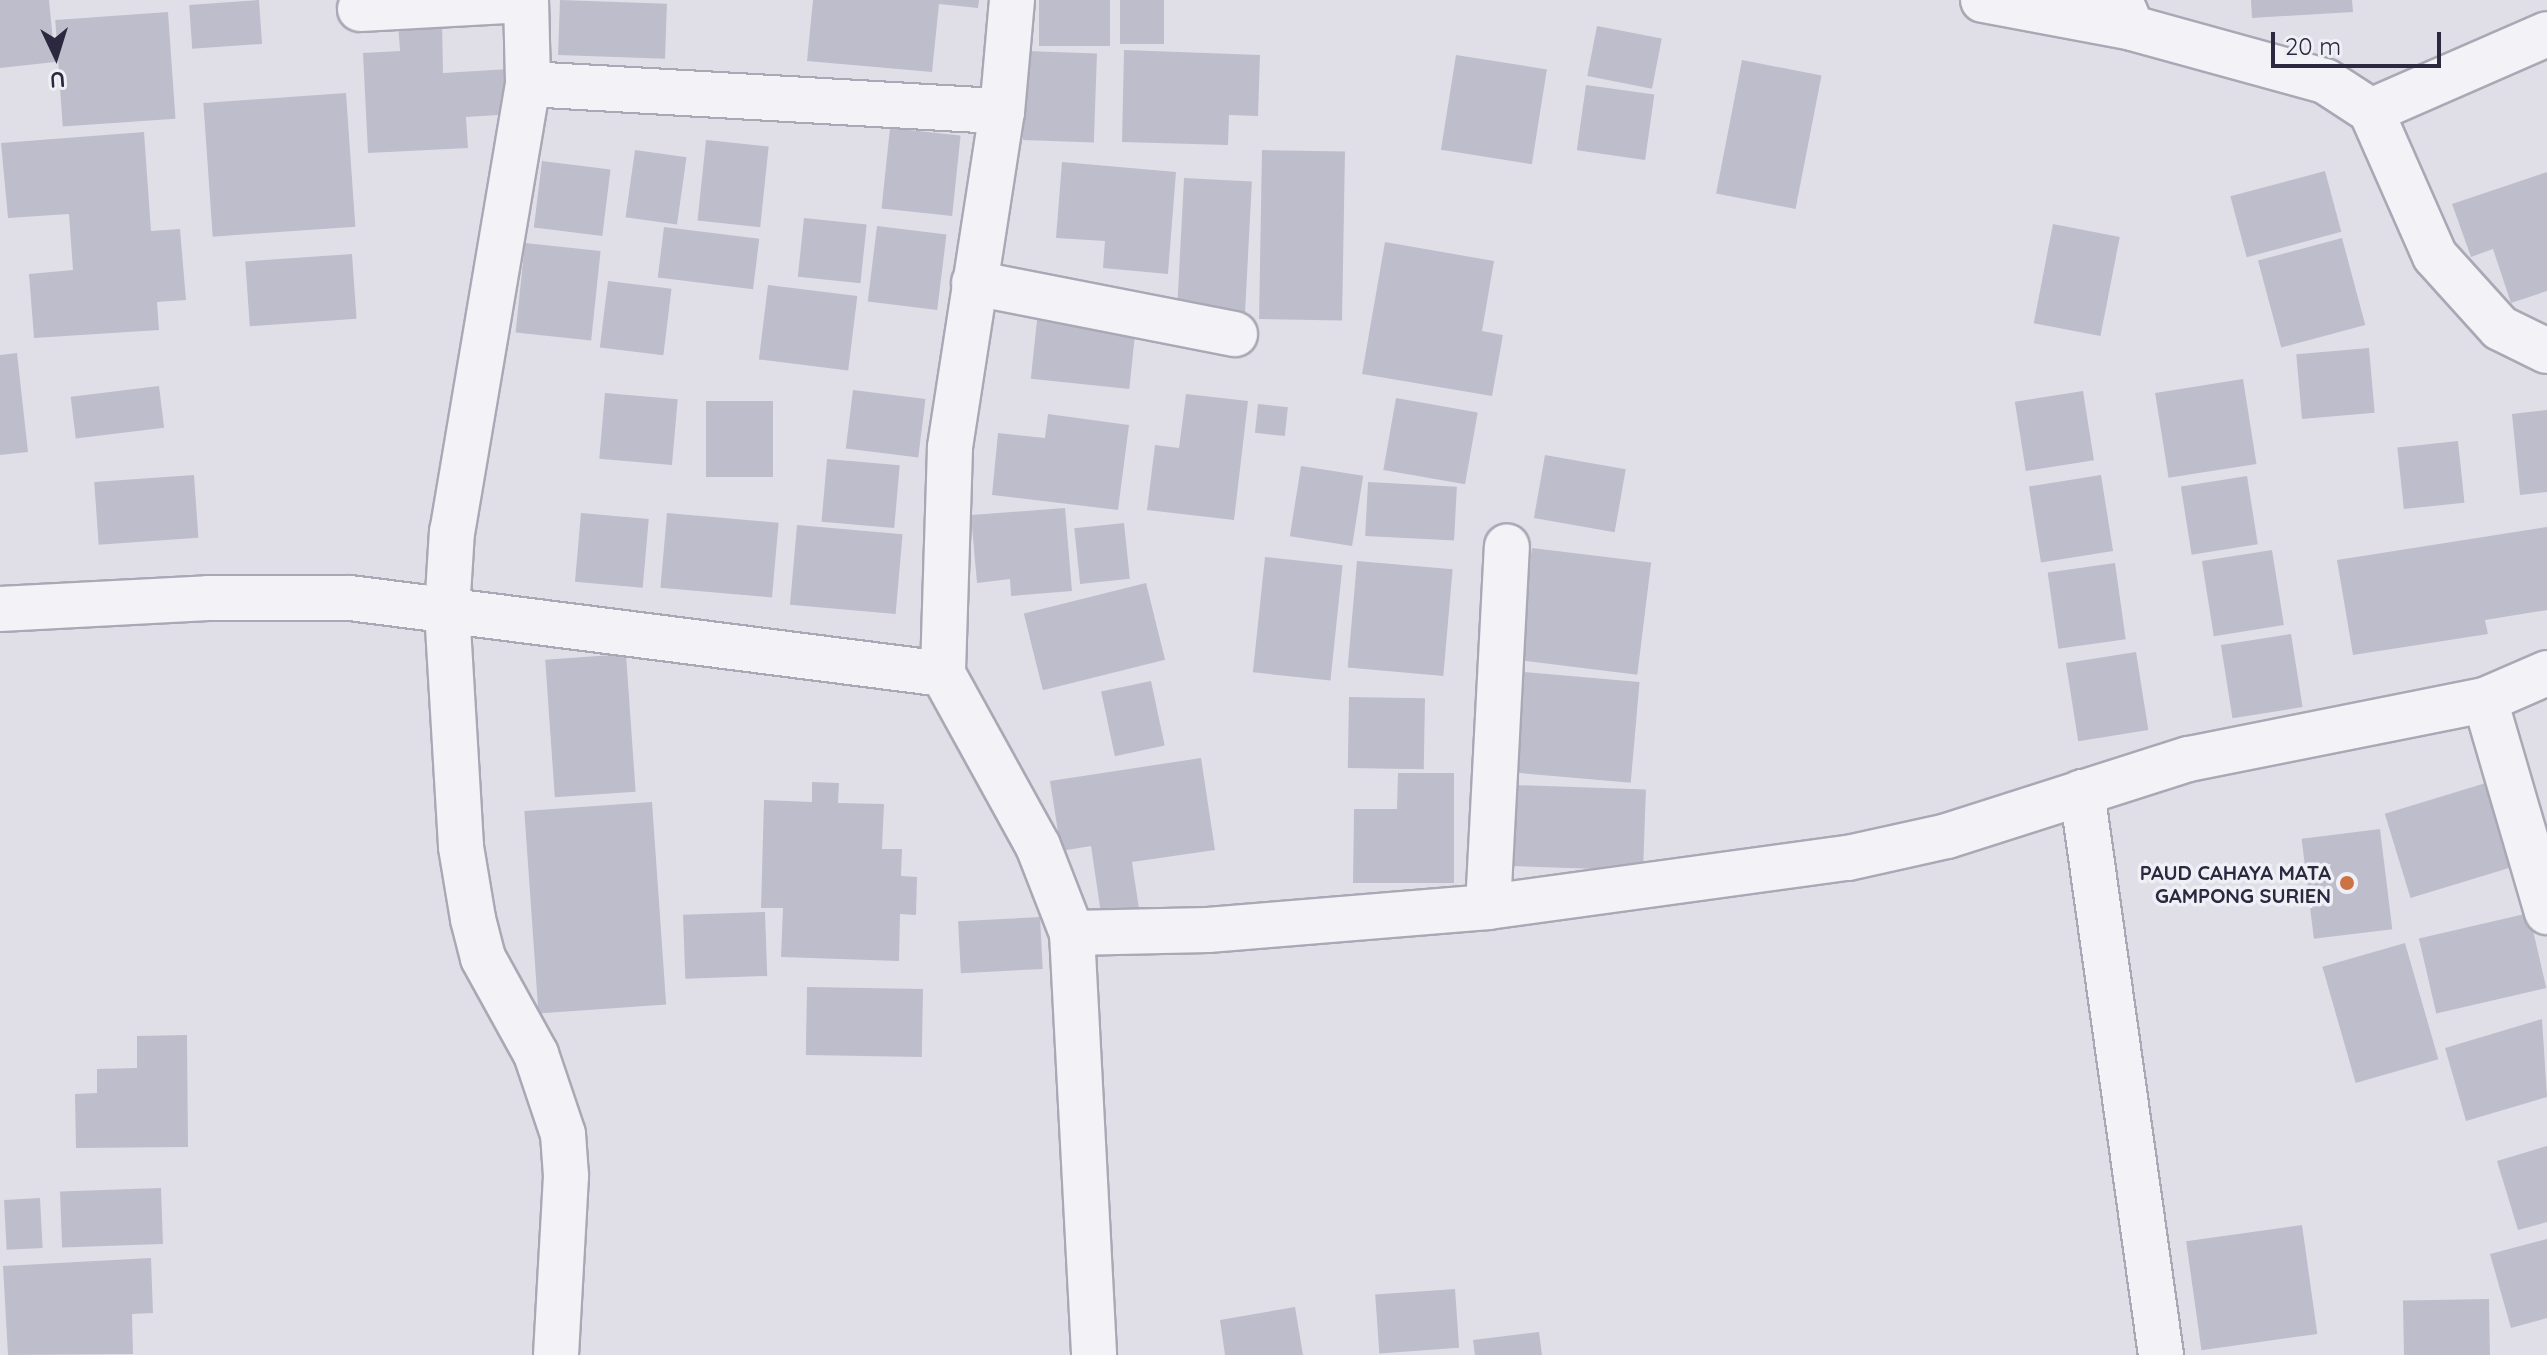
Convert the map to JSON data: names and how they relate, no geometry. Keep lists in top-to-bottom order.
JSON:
{
  "places": ["PAUD CAHAYA MATA GAMPONG SURIEN"],
  "scale_bar": "20 m",
  "north": "bottom"
}
